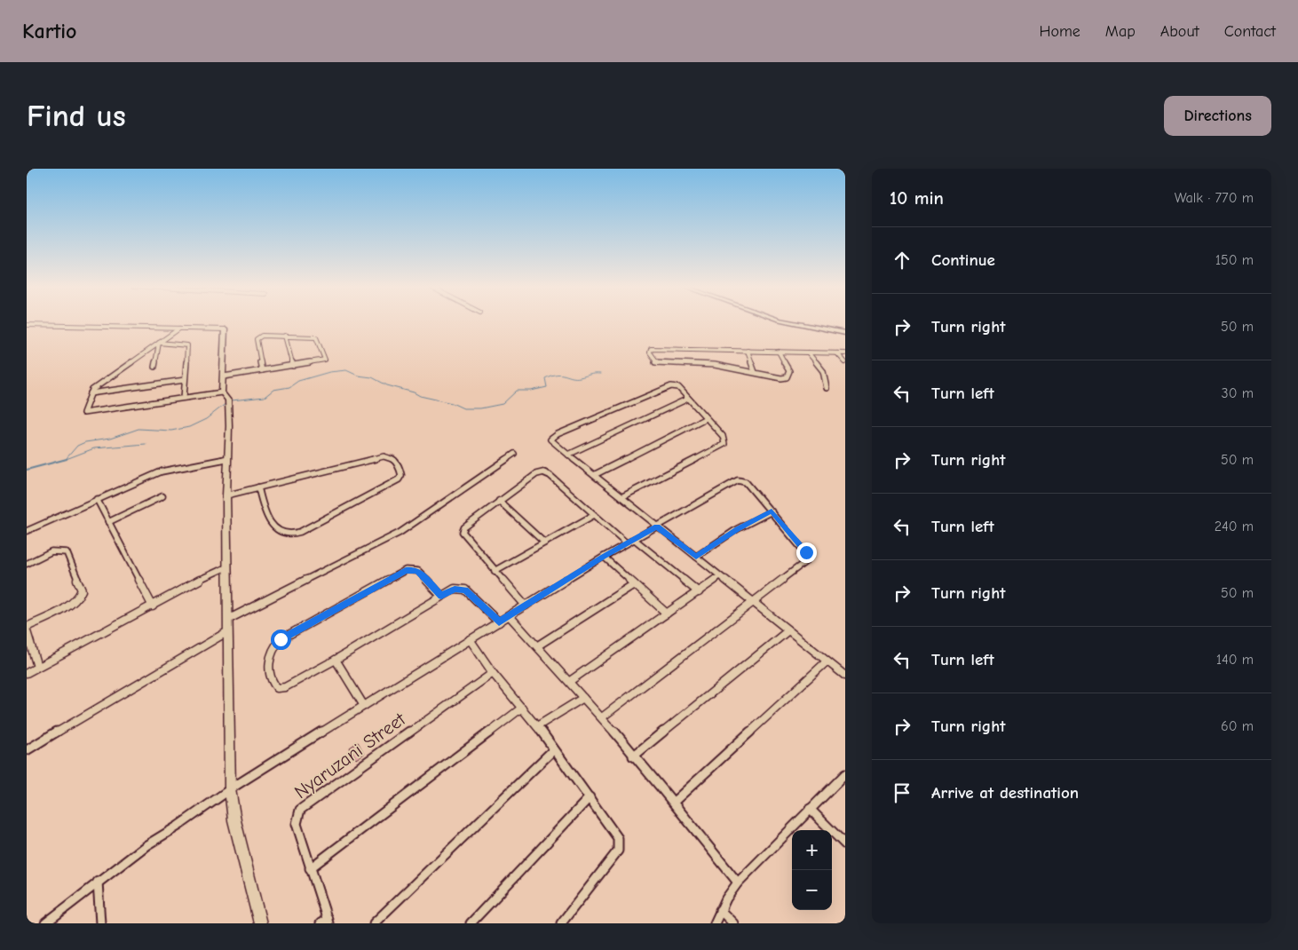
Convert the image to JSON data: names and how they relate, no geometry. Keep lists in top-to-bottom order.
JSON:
{
  "streets": {
    "street": ["Nyaruzani Street"]
  },
  "page": {
    "header": "Kartio",
    "nav": [
      "Home",
      "Map",
      "About",
      "Contact"
    ],
    "buttons": "Directions",
    "title": "Find us",
    "heading": ["10 min", "Walk · 770 m"],
    "list": [
      ["Continue", "150 m"],
      ["Turn right", "50 m"],
      ["Turn left", "30 m"],
      ["Turn right", "50 m"],
      ["Turn left", "240 m"],
      ["Turn right", "50 m"],
      ["Turn left", "140 m"],
      ["Turn right", "60 m"],
      "Arrive at destination"
    ],
    "map_buttons": ["+", "−"]
  }
}
